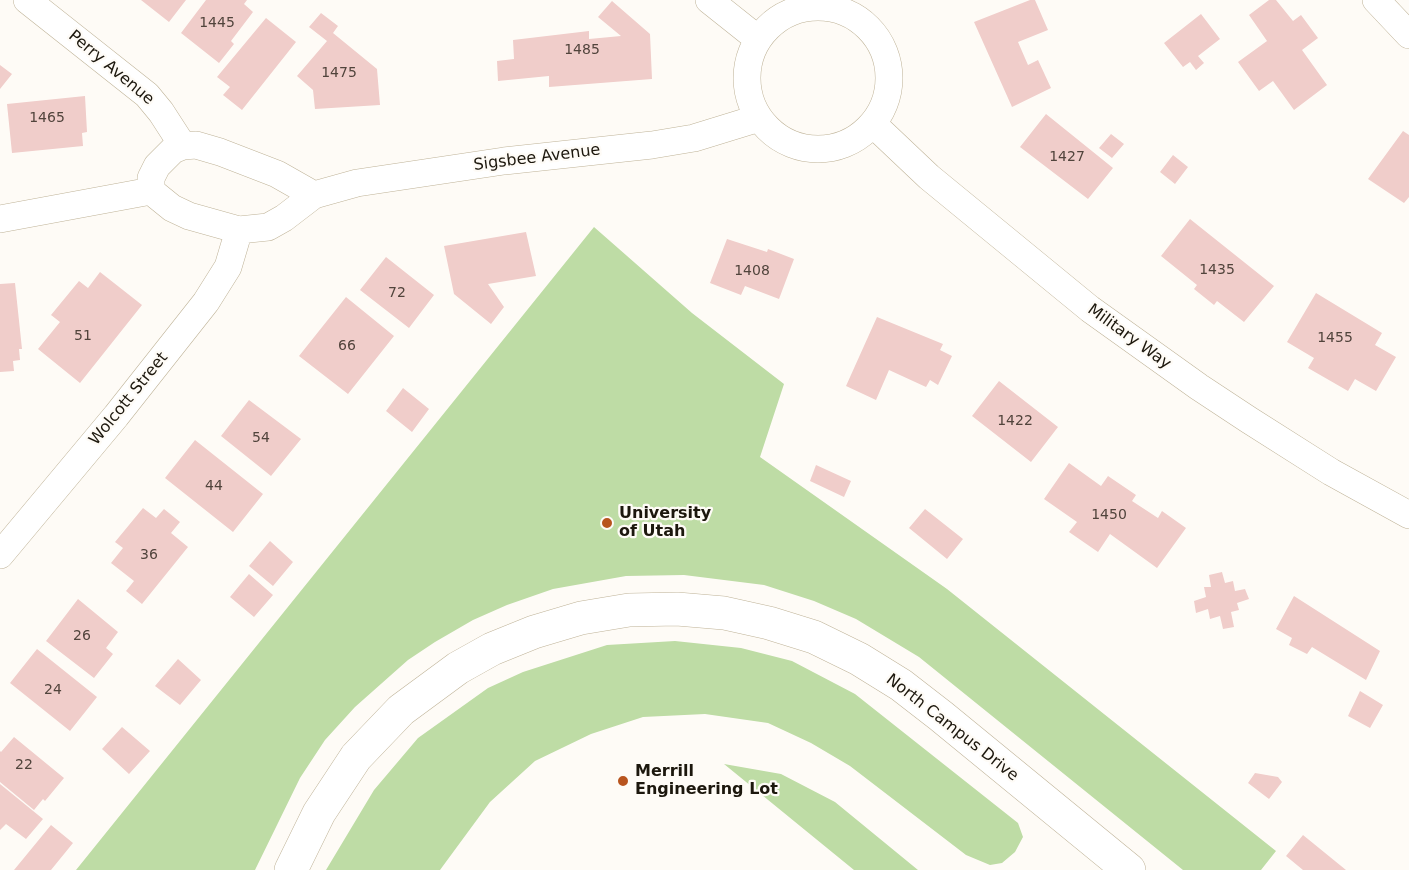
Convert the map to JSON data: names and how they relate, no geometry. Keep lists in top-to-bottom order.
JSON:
{
  "streets": {
    "main road": ["North Campus Drive"],
    "street": [
      "Perry Avenue",
      "Sigsbee Avenue",
      "Military Way",
      "Wolcott Street"
    ]
  },
  "crossings": [
    ["Sigsbee Avenue", "Military Way"],
    ["Sigsbee Avenue", "Wolcott Street"]
  ],
  "places": ["University of Utah", "Merrill Engineering Lot"],
  "house_numbers": [
    "1445",
    "1485",
    "1475",
    "1465",
    "1427",
    "1435",
    "1408",
    "72",
    "51",
    "1455",
    "66",
    "1422",
    "54",
    "44",
    "1450",
    "36",
    "26",
    "24",
    "22"
  ]
}
